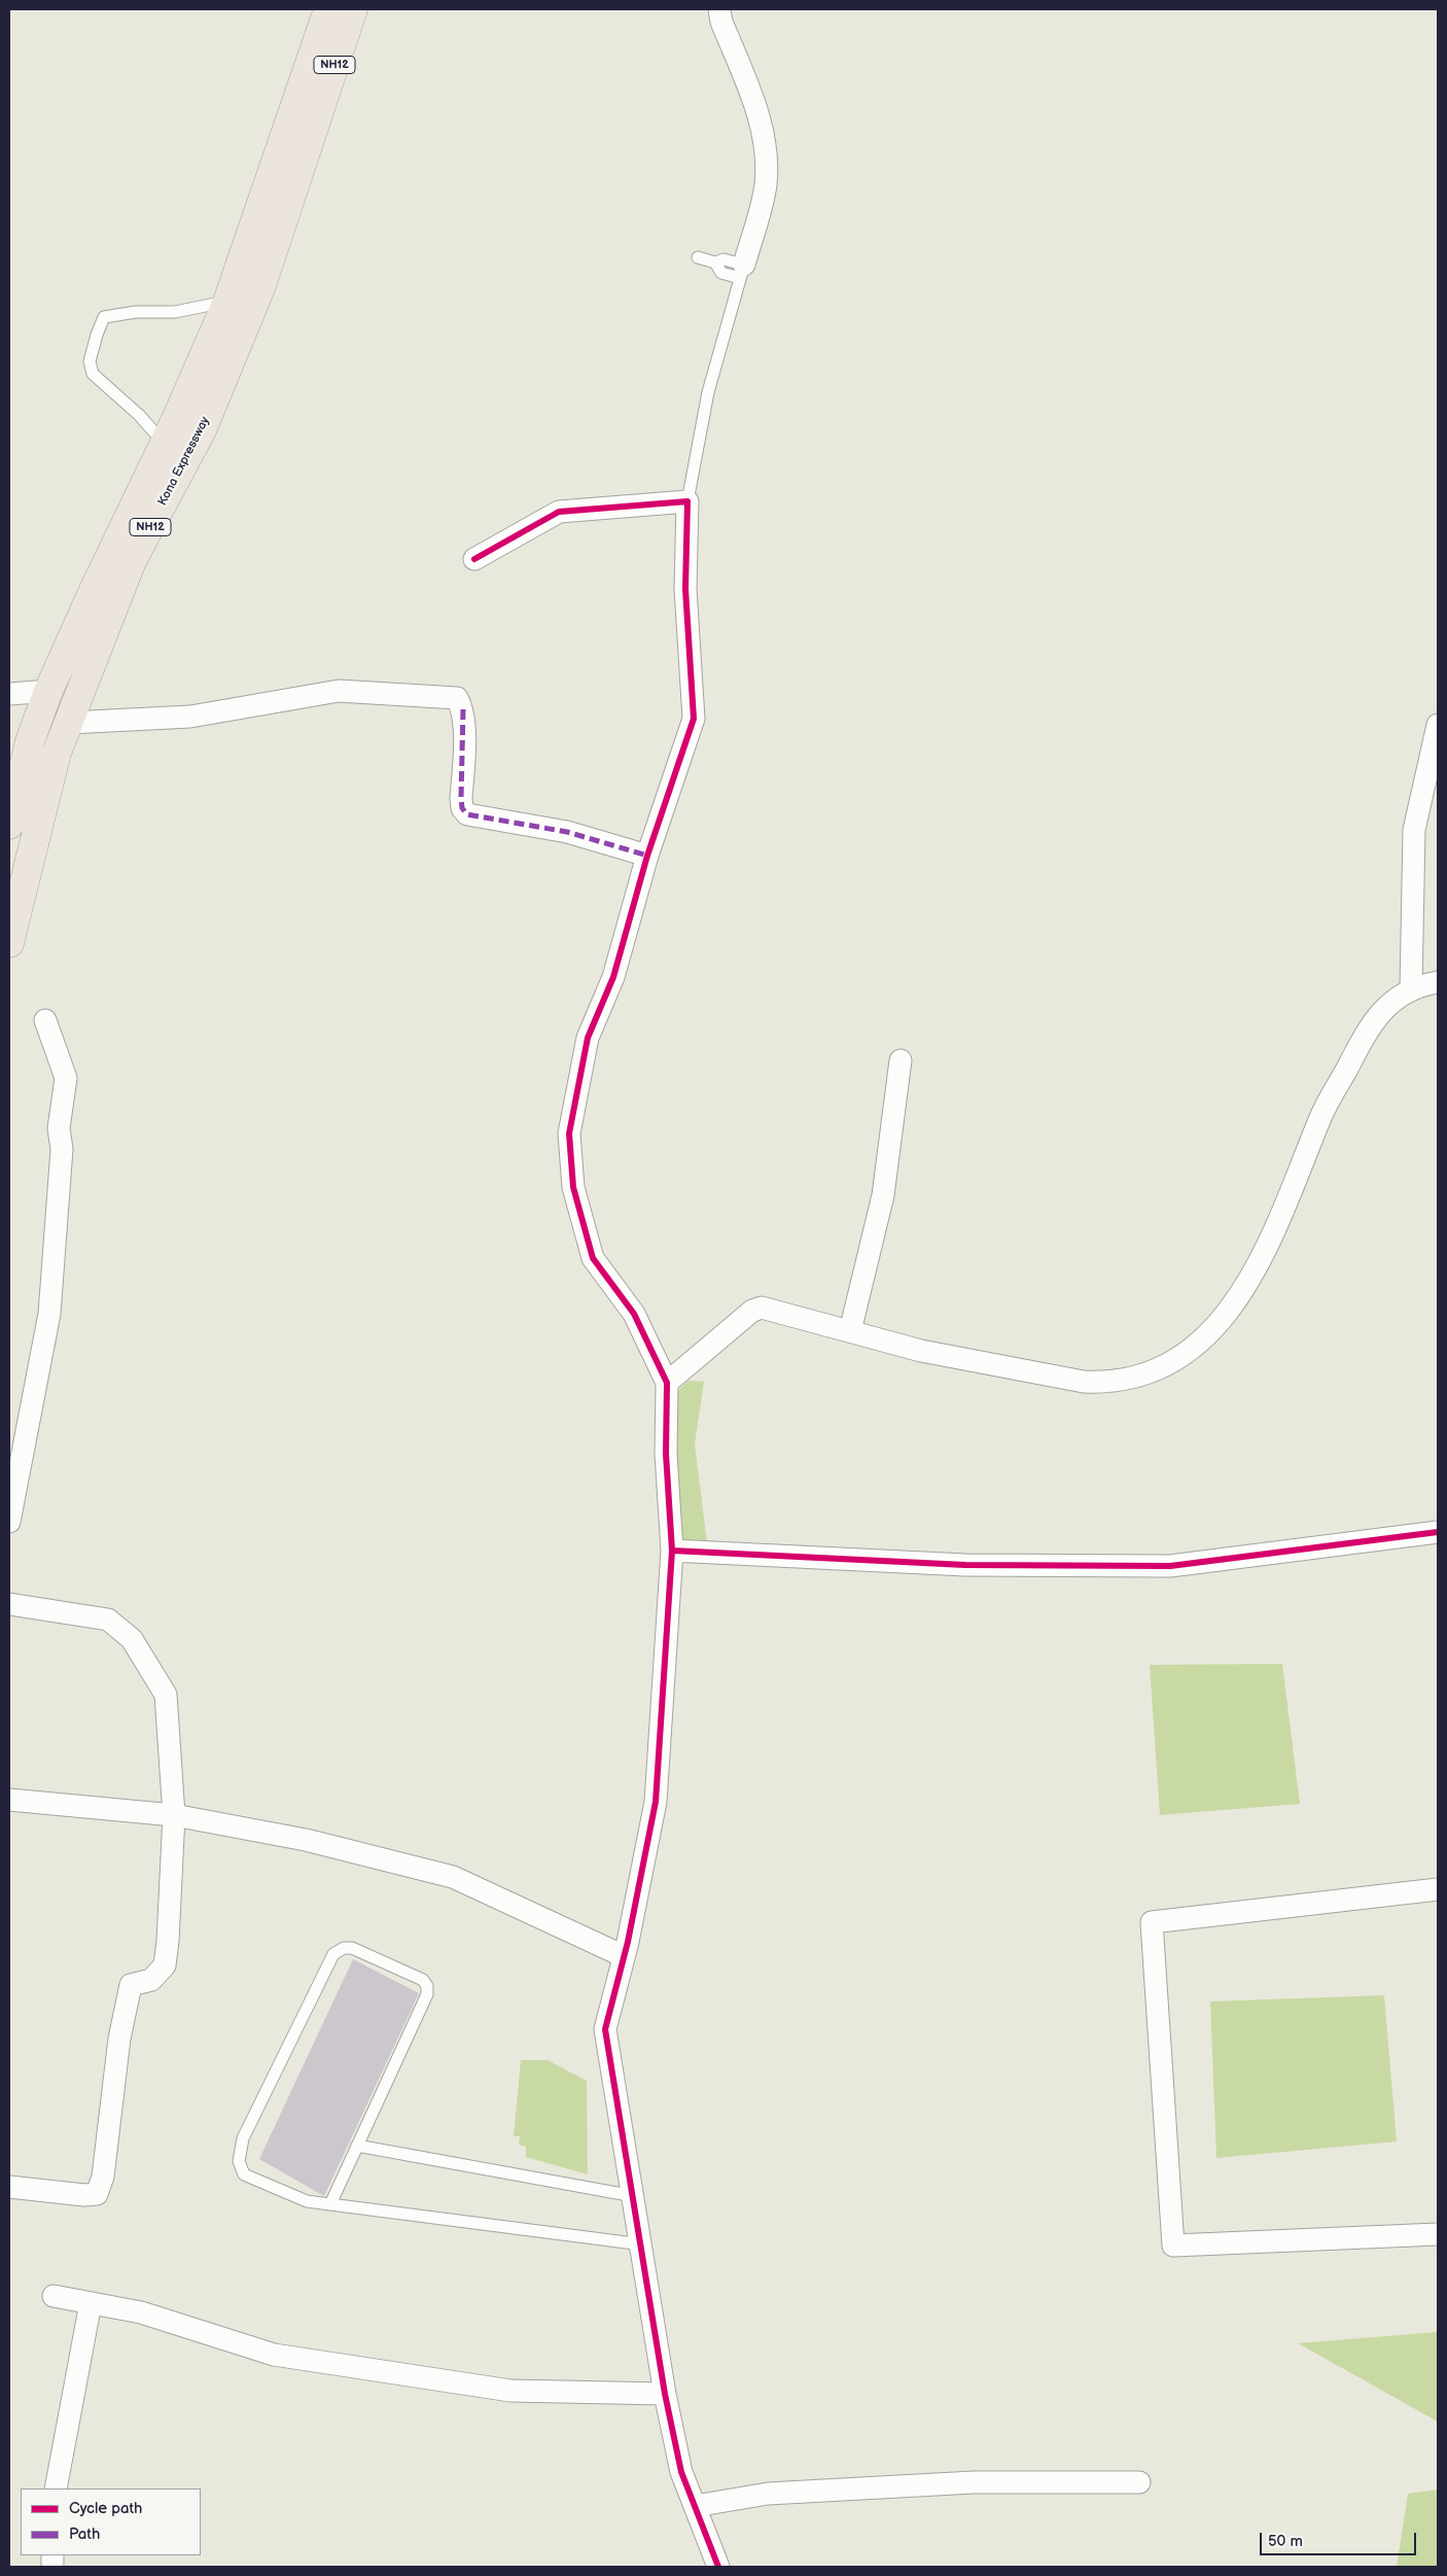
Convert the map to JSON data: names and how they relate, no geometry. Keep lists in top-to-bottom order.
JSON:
{
  "streets": {
    "highway": ["NH12", "Kona Expressway"]
  },
  "legend": ["Cycle path", "Path"],
  "scale_bar": "50 m"
}
